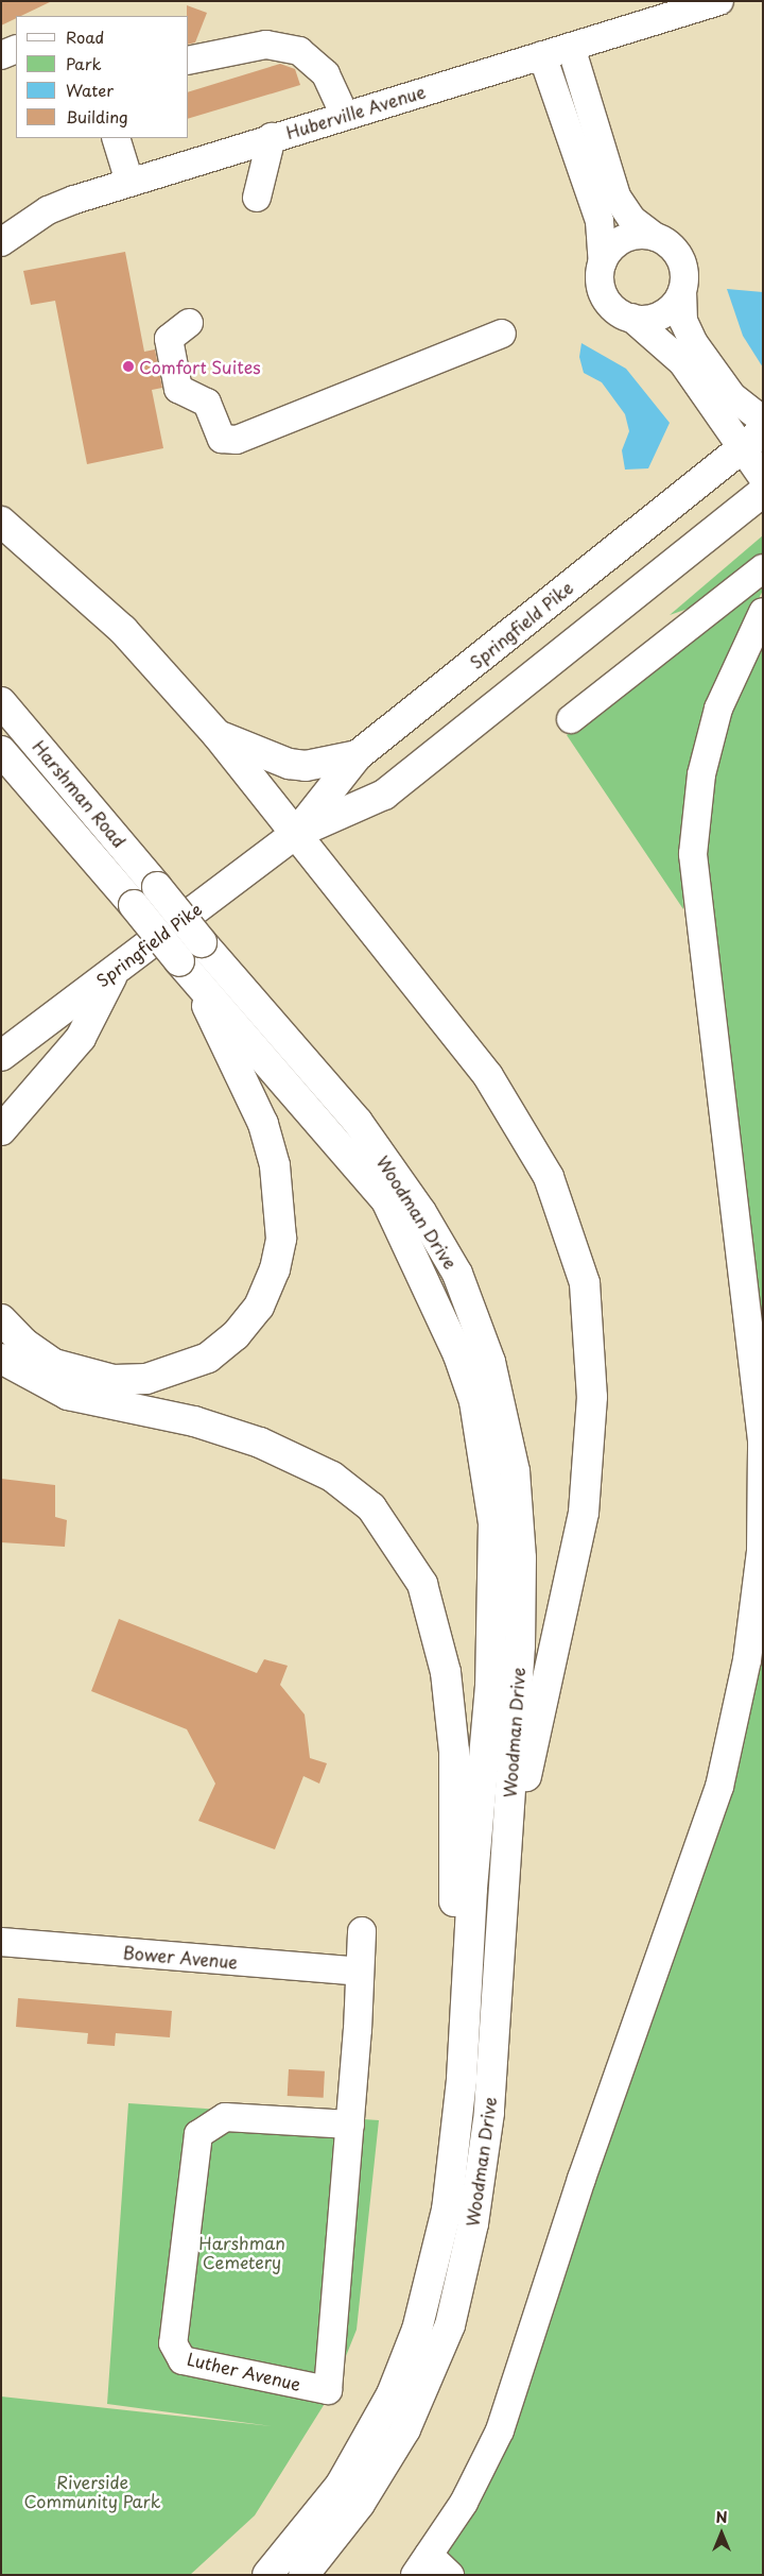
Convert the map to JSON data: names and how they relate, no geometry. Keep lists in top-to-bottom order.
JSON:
{
  "streets": {
    "main road": ["Springfield Pike", "Harshman Road", "Woodman Drive"],
    "street": ["Huberville Avenue", "Bower Avenue", "Luther Avenue"]
  },
  "crossings": [
    ["Harshman Road", "Woodman Drive"],
    ["Bower Avenue", "Luther Avenue"]
  ],
  "parks": ["Harshman Cemetery", "Riverside Community Park"],
  "places": ["Comfort Suites"],
  "legend": [
    "Road",
    "Park",
    "Water",
    "Building"
  ],
  "north": "top"
}
